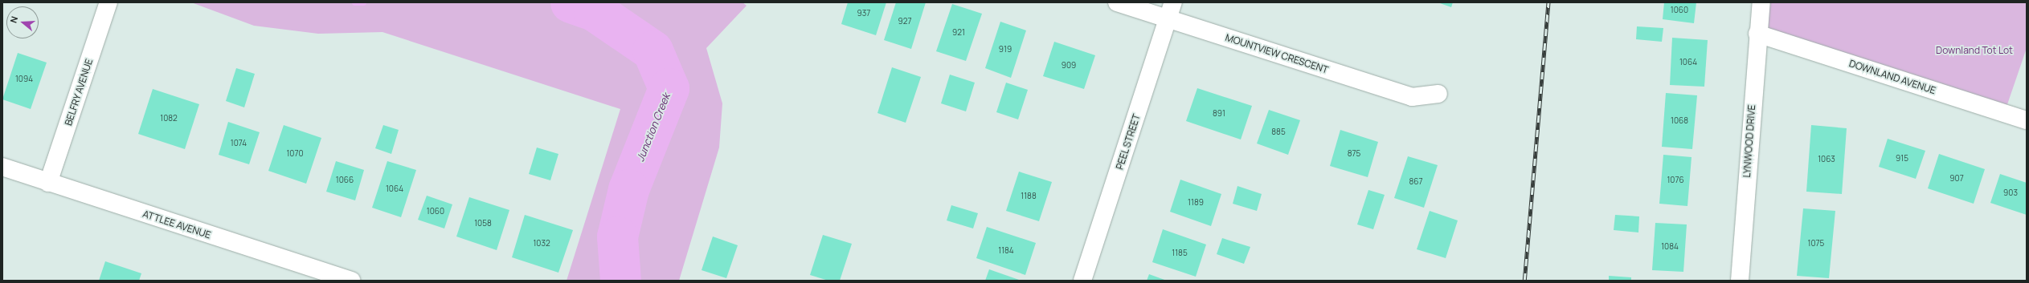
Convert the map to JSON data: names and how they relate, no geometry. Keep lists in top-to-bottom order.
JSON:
{
  "streets": {
    "street": [
      "MOUNTVIEW CRESCENT",
      "DOWNLAND AVENUE",
      "BELFRY AVENUE",
      "LYNWOOD DRIVE",
      "PEEL STREET",
      "ATTLEE AVENUE"
    ]
  },
  "crossings": [
    ["MOUNTVIEW CRESCENT", "PEEL STREET"],
    ["DOWNLAND AVENUE", "LYNWOOD DRIVE"],
    ["BELFRY AVENUE", "ATTLEE AVENUE"]
  ],
  "water": ["Junction Creek"],
  "parks": ["Downland Tot Lot"],
  "house_numbers": [
    "1060",
    "937",
    "927",
    "921",
    "919",
    "1064",
    "909",
    "1094",
    "891",
    "1082",
    "1068",
    "885",
    "1074",
    "1070",
    "875",
    "915",
    "1063",
    "907",
    "1066",
    "1076",
    "867",
    "1064",
    "903",
    "1188",
    "1189",
    "1060",
    "1058",
    "1032",
    "1075",
    "1084",
    "1184",
    "1185"
  ],
  "north": "left"
}
